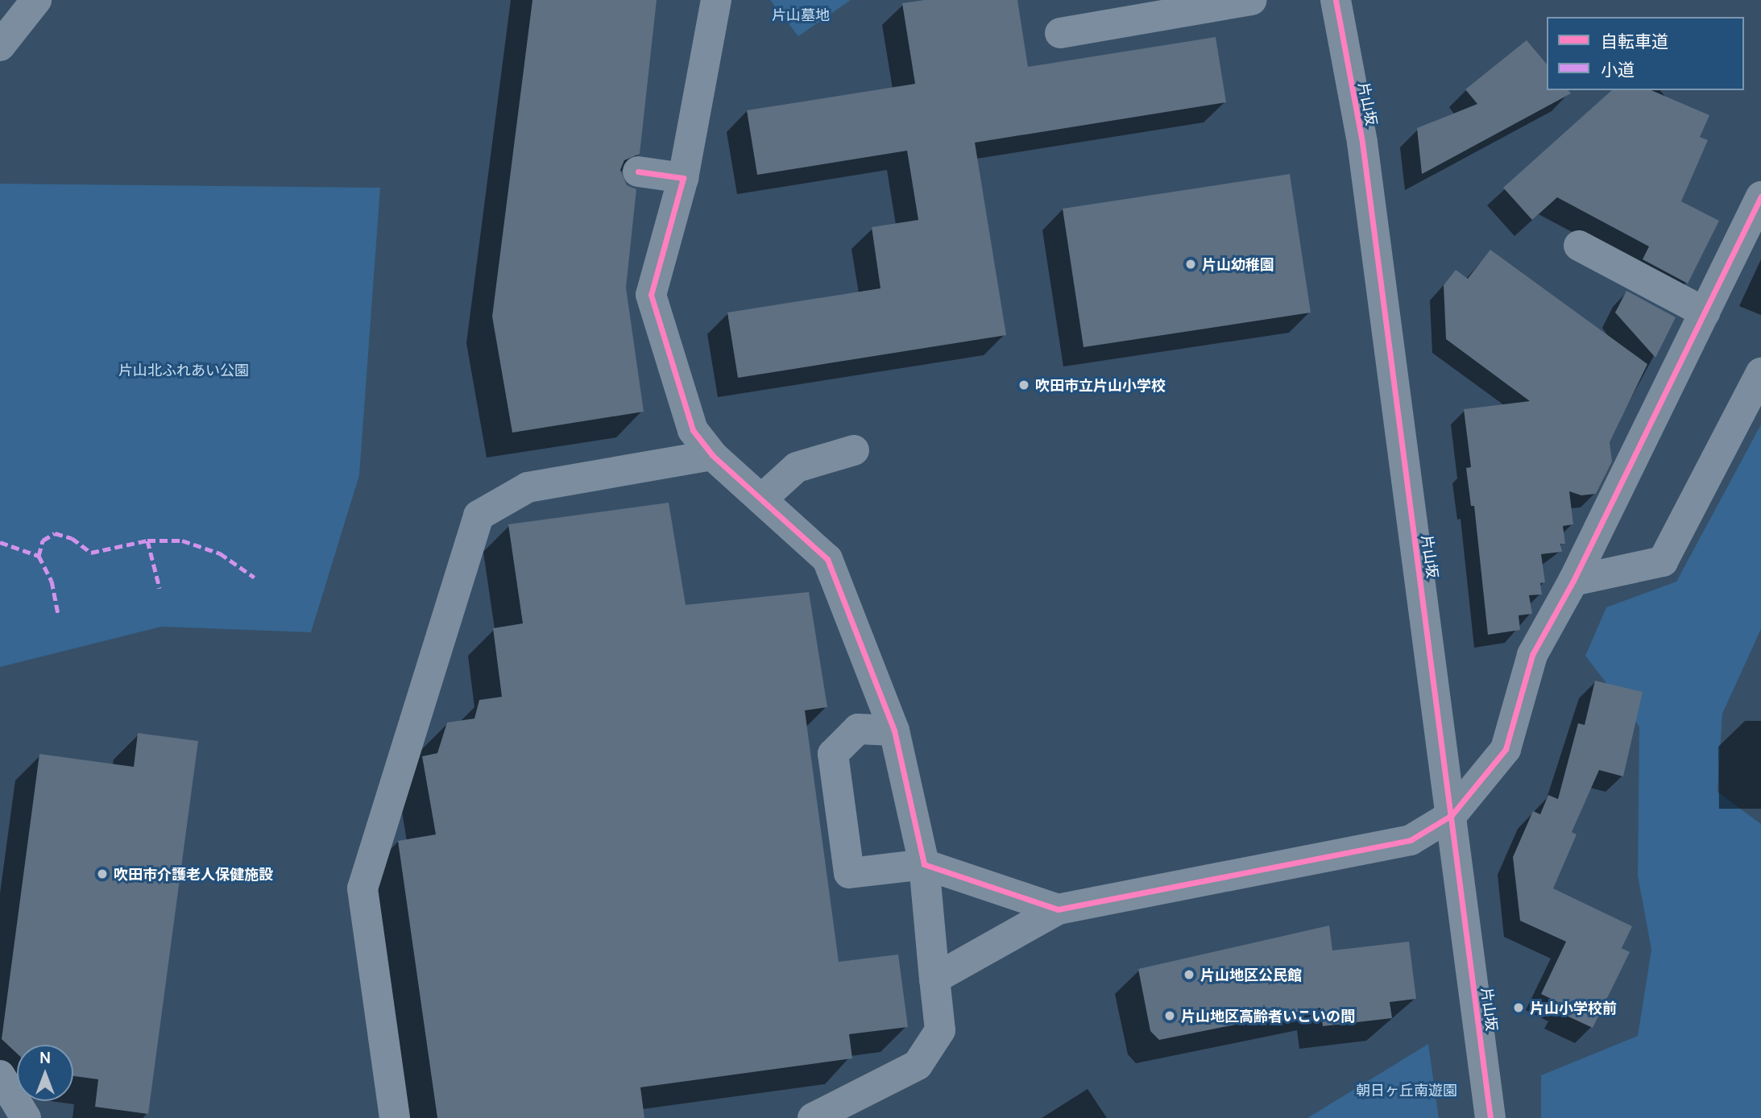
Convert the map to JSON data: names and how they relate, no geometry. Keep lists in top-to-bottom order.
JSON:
{
  "streets": {
    "street": ["片山坂"]
  },
  "parks": ["片山墓地", "片山北ふれあい公園", "朝日ヶ丘南遊園"],
  "places": [
    "片山幼稚園",
    "吹田市立片山小学校",
    "吹田市介護老人保健施設",
    "片山地区公民館",
    "片山小学校前",
    "片山地区高齢者いこいの間"
  ],
  "legend": ["自転車道", "小道"],
  "north": "top"
}
